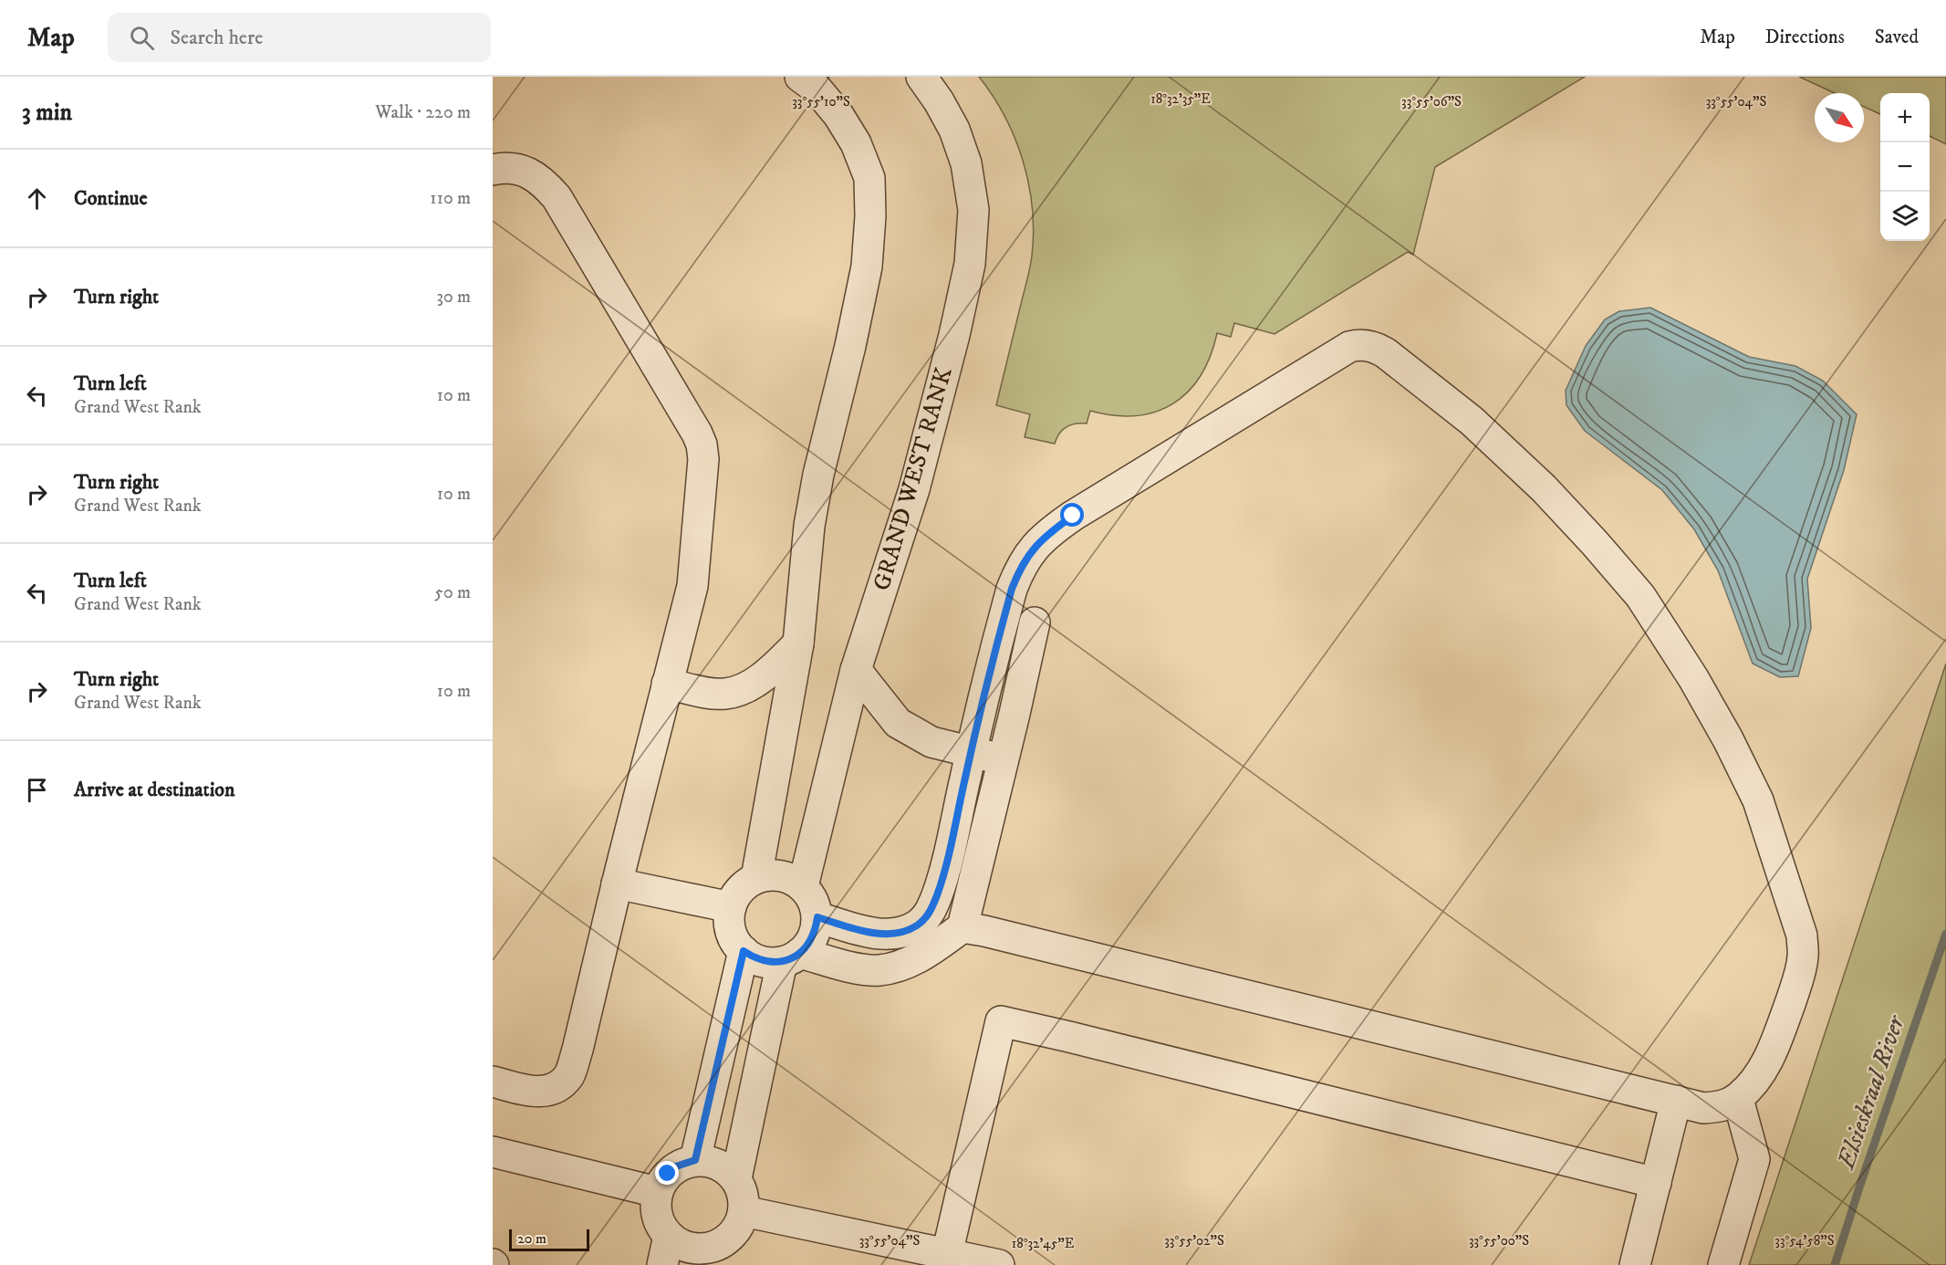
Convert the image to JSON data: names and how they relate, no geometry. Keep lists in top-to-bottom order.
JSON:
{
  "streets": {
    "lane": ["GRAND WEST RANK"]
  },
  "water": ["Elsieskraal River"],
  "scale_bar": "20 m",
  "north": "bottom right",
  "page": {
    "header": "Map",
    "search": "Search here",
    "nav": ["Map", "Directions", "Saved"],
    "heading": ["3 min", "Walk · 220 m"],
    "map_buttons": ["+", "−"],
    "list": [
      ["Continue", "110 m"],
      ["Turn right", "30 m"],
      ["Turn left", "Grand West Rank", "10 m"],
      ["Turn right", "Grand West Rank", "10 m"],
      ["Turn left", "Grand West Rank", "50 m"],
      ["Turn right", "Grand West Rank", "10 m"],
      "Arrive at destination"
    ],
    "scale": "20 m"
  },
  "coordinates": [
    "18°32'35\"E",
    "33°55'10\"S",
    "33°55'06\"S",
    "33°55'04\"S",
    "33°55'02\"S",
    "33°55'00\"S",
    "33°54'58\"S",
    "18°32'45\"E"
  ]
}
